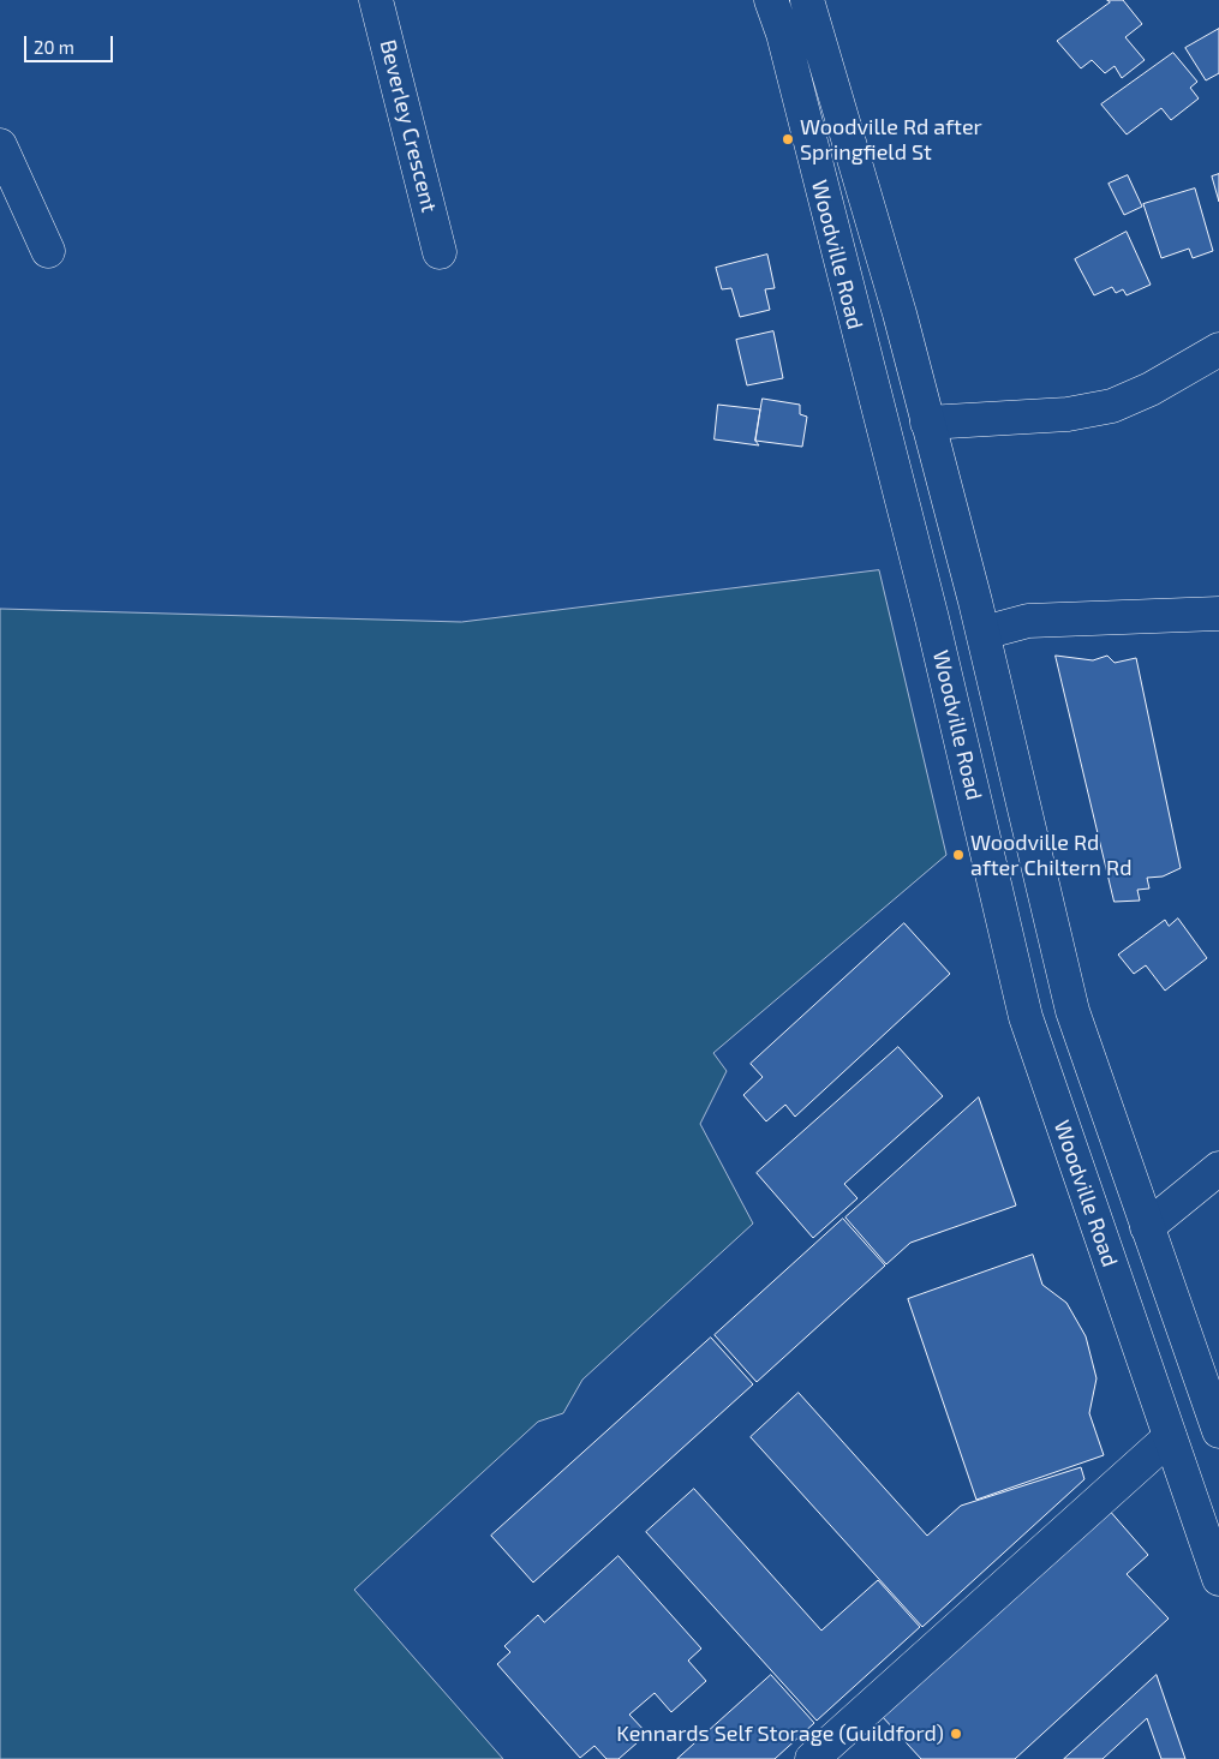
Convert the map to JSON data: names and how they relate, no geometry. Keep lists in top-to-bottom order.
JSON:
{
  "streets": {
    "main road": ["Beverley Crescent", "Woodville Road"]
  },
  "places": ["Woodville Rd after Springfield St", "Woodville Rd after Chiltern Rd", "Kennards Self Storage (Guildford)"],
  "scale_bar": "20 m"
}
